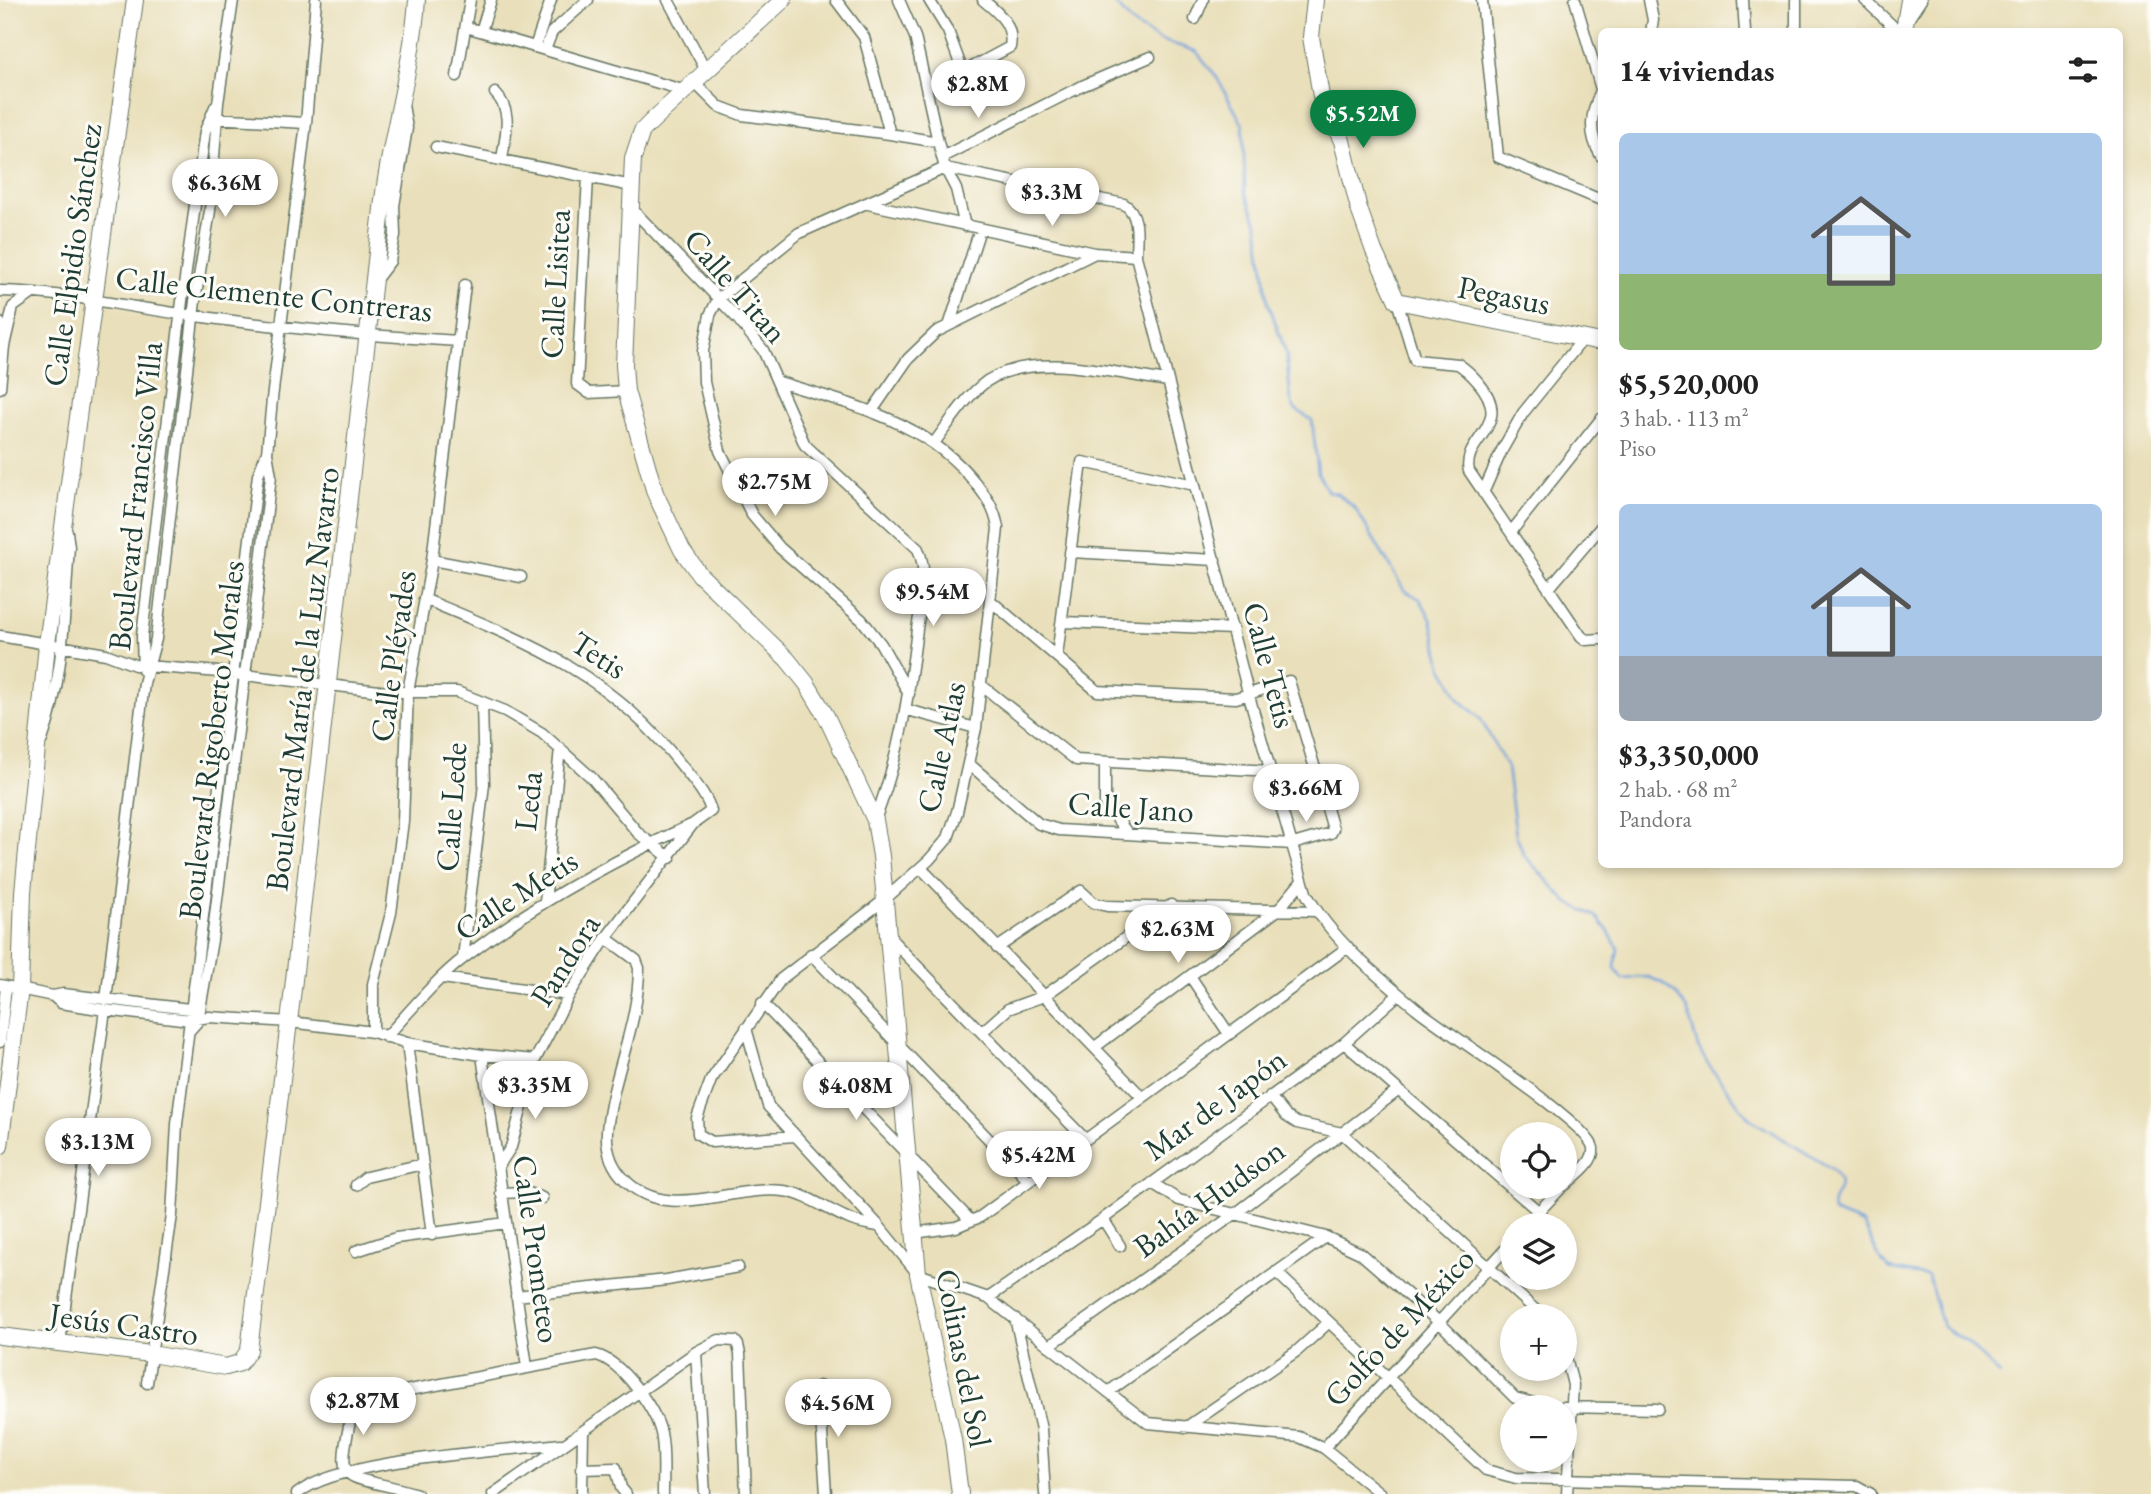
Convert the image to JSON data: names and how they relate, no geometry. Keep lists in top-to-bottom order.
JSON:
{
  "streets": {
    "street": [
      "Calle Elpidio Sánchez",
      "Calle Lisitea",
      "Calle Titan",
      "Calle Clemente Contreras",
      "Pegasus",
      "Boulevard Francisco Villa",
      "Tetis",
      "Calle Pléyades",
      "Calle Tetis",
      "Boulevard María de la Luz Navarro",
      "Boulevard Rigoberto Morales",
      "Calle Atlas",
      "Leda",
      "Calle Lede",
      "Calle Jano",
      "Calle Metis",
      "Pandora",
      "Mar de Japón",
      "Bahía Hudson",
      "Calle Prometeo",
      "Jesús Castro",
      "Golfo de México",
      "Colinas del Sol"
    ]
  },
  "crossings": [
    ["Calle Elpidio Sánchez", "Calle Clemente Contreras"],
    ["Calle Lisitea", "Colinas del Sol"],
    ["Calle Titan", "Calle Atlas"],
    ["Calle Titan", "Colinas del Sol"],
    ["Calle Clemente Contreras", "Boulevard Francisco Villa"],
    ["Calle Clemente Contreras", "Calle Pléyades"],
    ["Calle Clemente Contreras", "Boulevard María de la Luz Navarro"],
    ["Calle Clemente Contreras", "Boulevard Rigoberto Morales"],
    ["Boulevard Francisco Villa", "Jesús Castro"],
    ["Tetis", "Calle Pléyades"],
    ["Tetis", "Pandora"],
    ["Calle Tetis", "Calle Jano"],
    ["Calle Tetis", "Mar de Japón"],
    ["Boulevard María de la Luz Navarro", "Jesús Castro"],
    ["Boulevard Rigoberto Morales", "Jesús Castro"],
    ["Calle Atlas", "Calle Jano"],
    ["Calle Atlas", "Colinas del Sol"],
    ["Leda", "Calle Metis"],
    ["Calle Lede", "Calle Metis"],
    ["Calle Metis", "Pandora"],
    ["Pandora", "Calle Prometeo"]
  ],
  "page": {
    "heading": "14 viviendas",
    "price": [
      "$2.8M",
      "$5.52M",
      "$6.36M",
      "$3.3M",
      "$2.75M",
      "$9.54M",
      "$3.66M",
      "$2.63M",
      "$3.35M",
      "$4.08M",
      "$3.13M",
      "$5.42M",
      "$2.87M",
      "$4.56M"
    ],
    "list": [
      {
        "name": "$5,520,000",
        "note": "3 hab. · 113 m² · Piso"
      },
      {
        "name": "$3,350,000",
        "note": "2 hab. · 68 m² · Pandora"
      }
    ],
    "map_buttons": ["+", "−"]
  }
}
